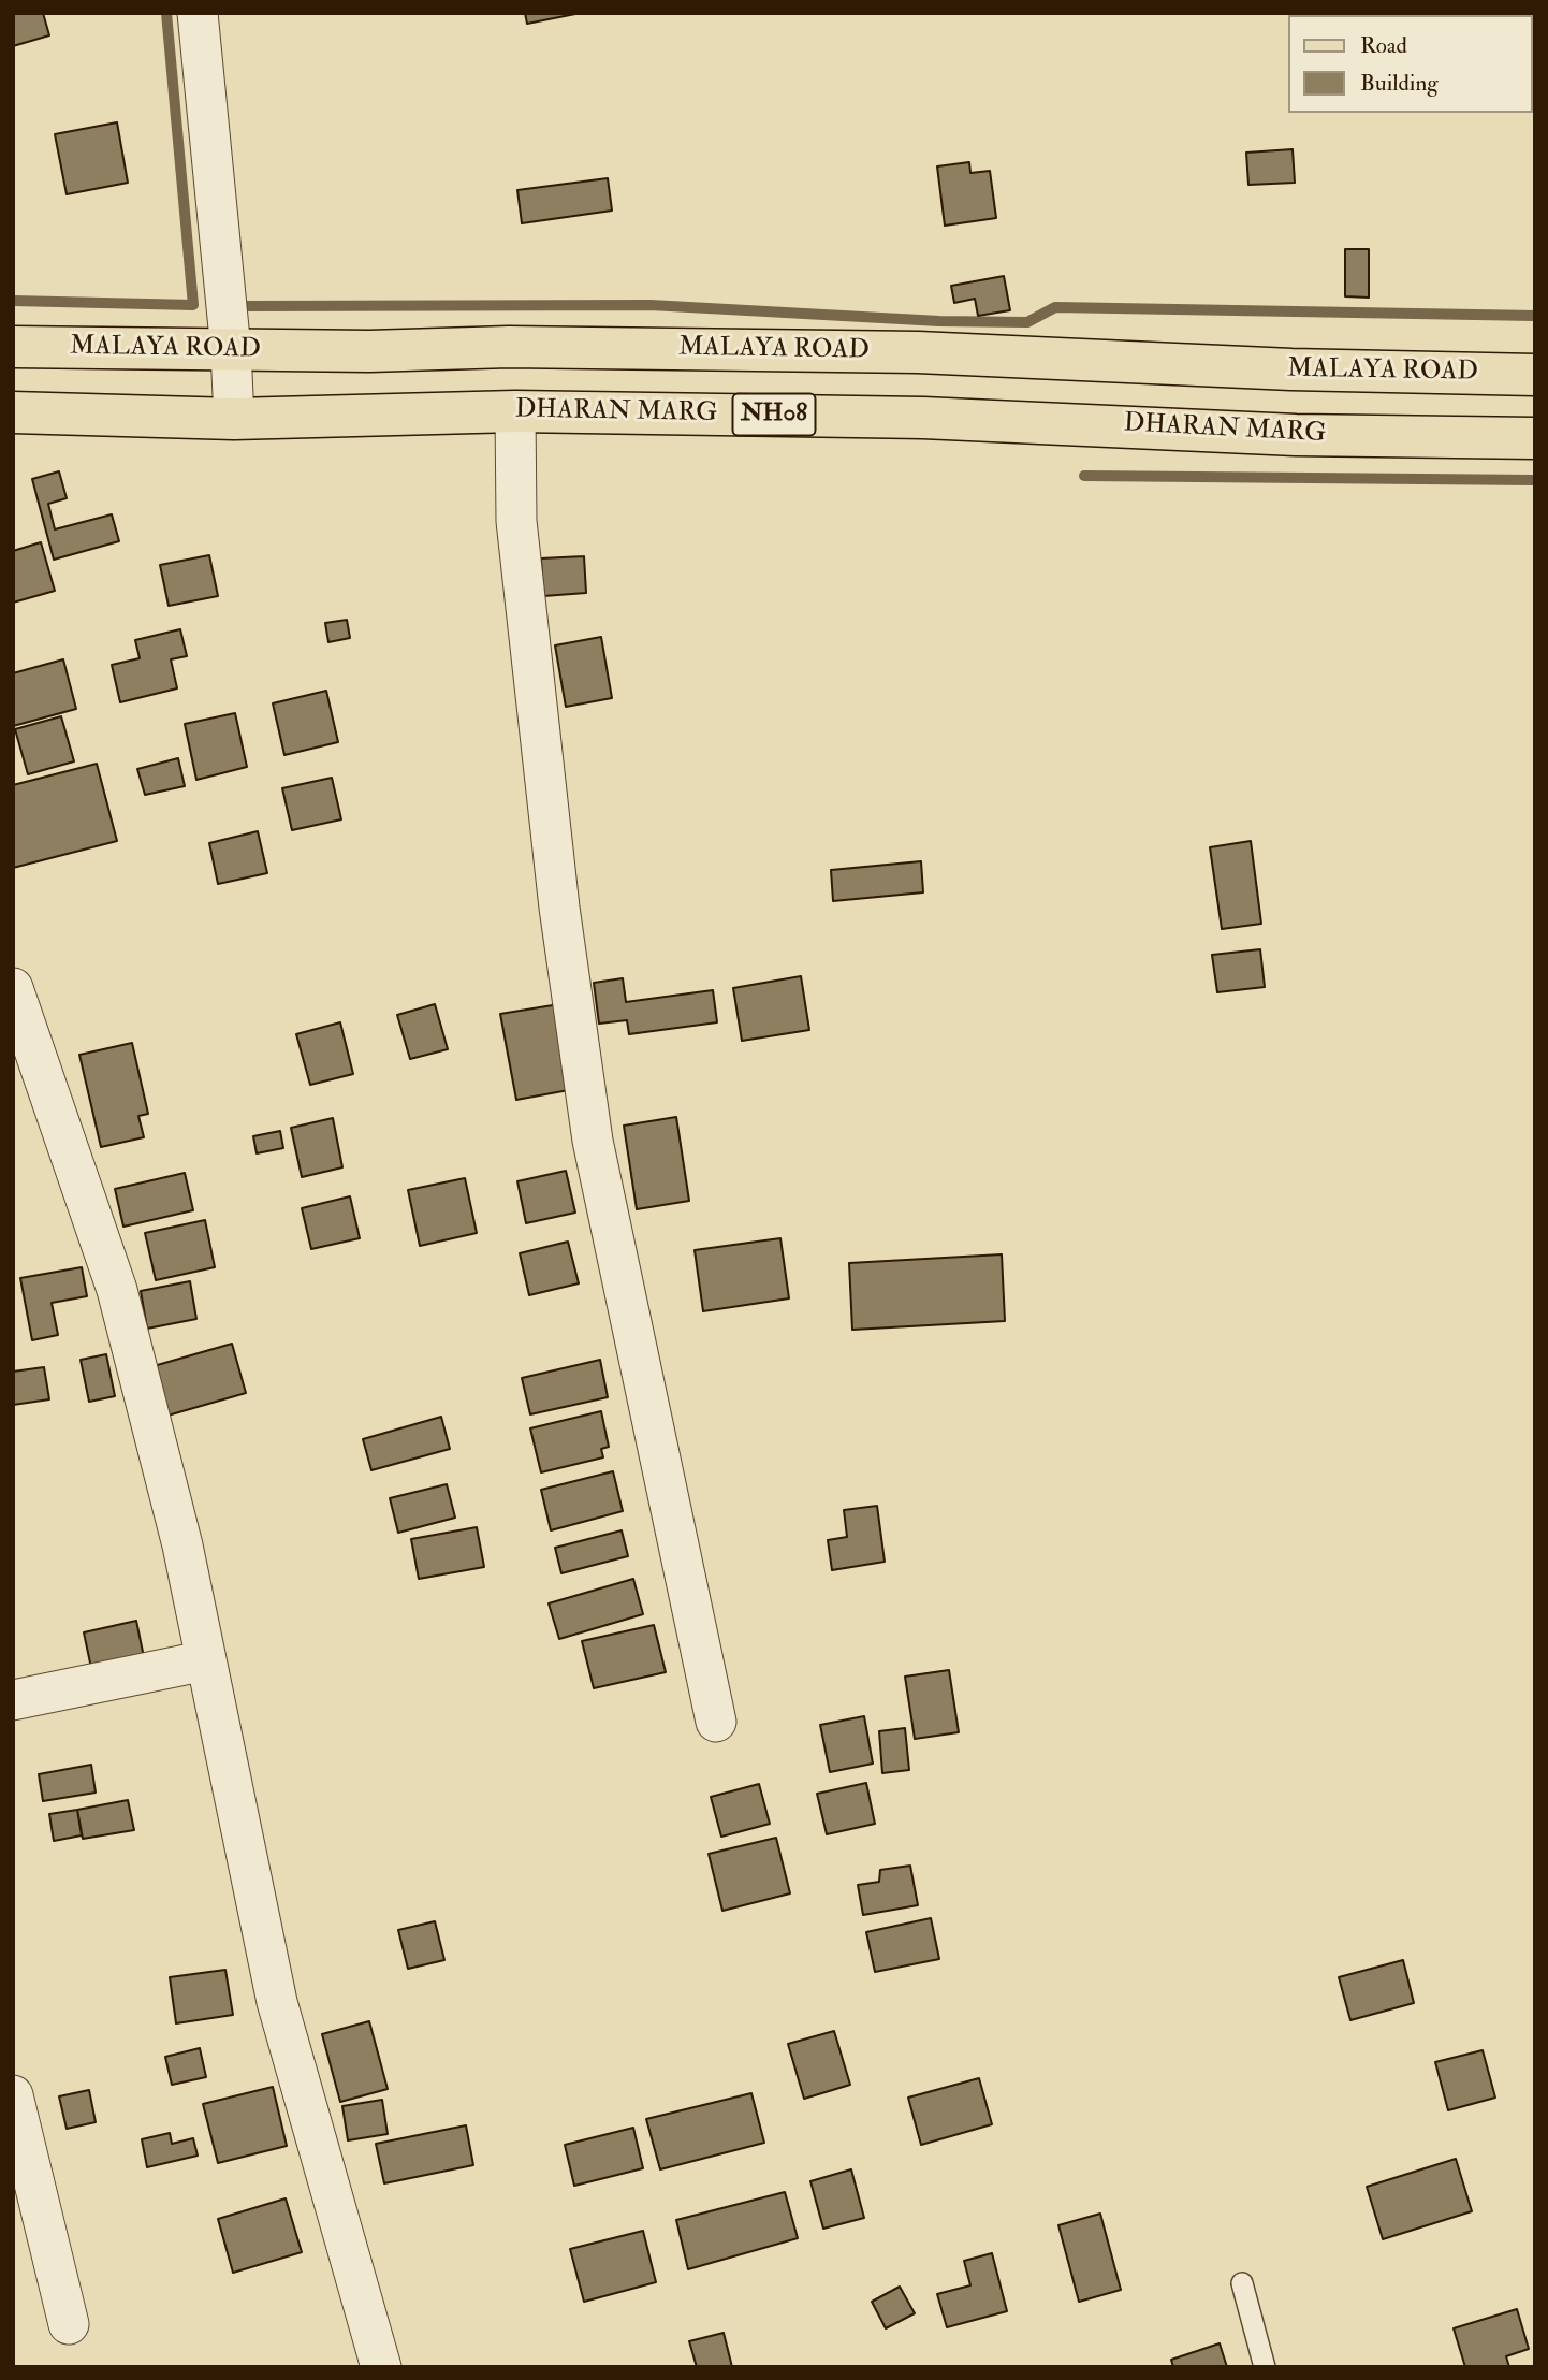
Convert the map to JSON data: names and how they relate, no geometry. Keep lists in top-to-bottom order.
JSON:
{
  "streets": {
    "main road": ["MALAYA ROAD", "DHARAN MARG", "NH08"]
  },
  "legend": ["Road", "Building"]
}
